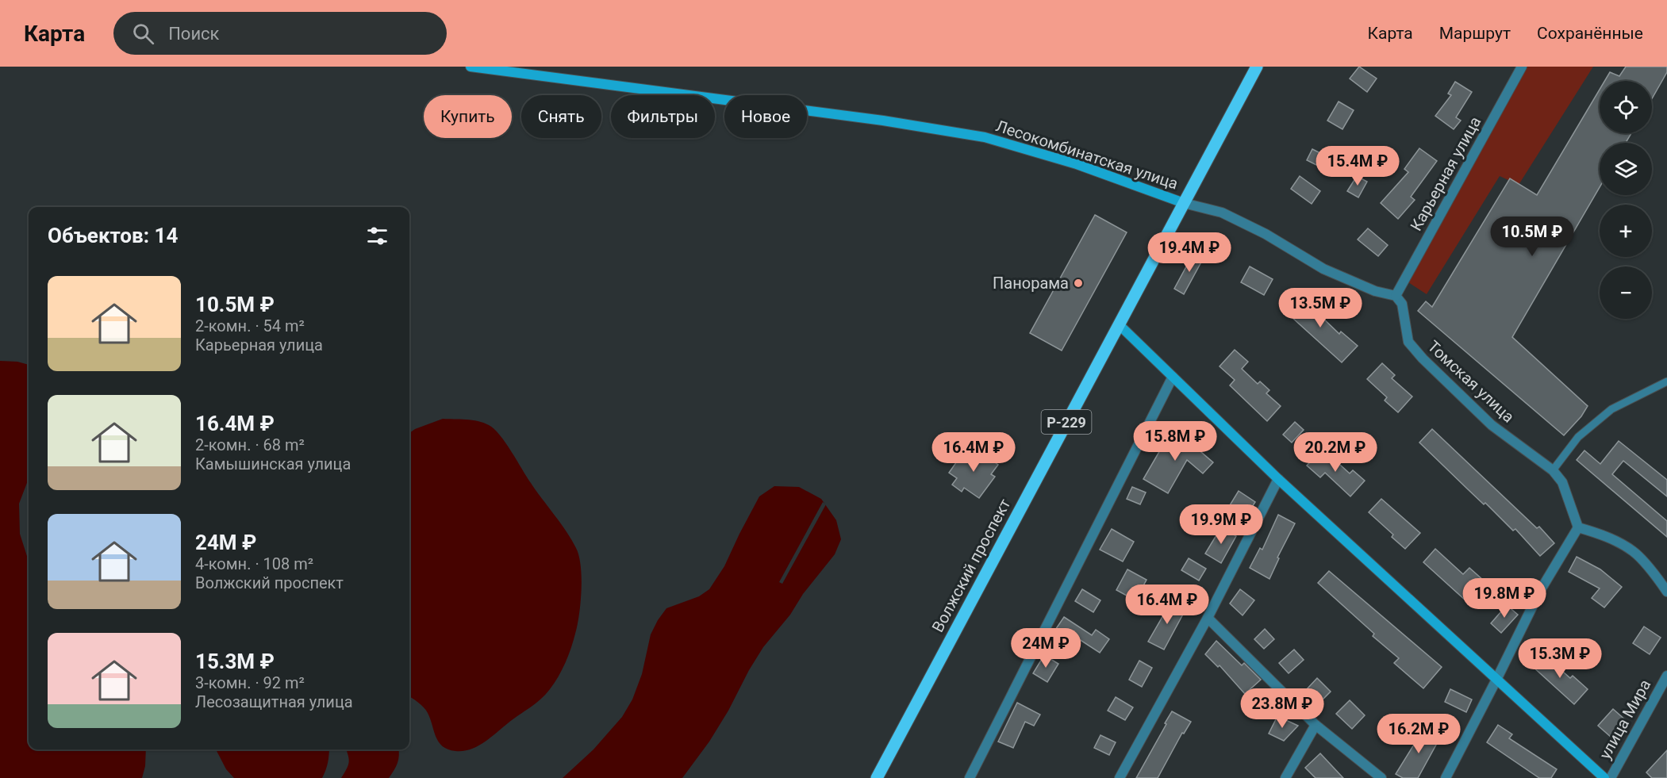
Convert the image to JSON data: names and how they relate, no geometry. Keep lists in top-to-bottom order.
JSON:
{
  "streets": {
    "main road": ["Р-229", "Волжский проспект"],
    "street": [
      "Лесокомбинатская улица",
      "Карьерная улица",
      "Томская улица",
      "улица Мира"
    ]
  },
  "crossings": [
    ["Лесокомбинатская улица", "Волжский проспект"],
    ["Карьерная улица", "Томская улица"]
  ],
  "places": ["Панорама"],
  "page": {
    "header": "Карта",
    "search": "Поиск",
    "nav": ["Карта", "Маршрут", "Сохранённые"],
    "map_buttons": ["+", "−"],
    "chip": [
      "Купить",
      "Снять",
      "Фильтры",
      "Новое"
    ],
    "price": [
      "15.4M ₽",
      "10.5M ₽",
      "19.4M ₽",
      "13.5M ₽",
      "15.8M ₽",
      "16.4M ₽",
      "20.2M ₽",
      "19.9M ₽",
      "19.8M ₽",
      "16.4M ₽",
      "24M ₽",
      "15.3M ₽",
      "23.8M ₽",
      "16.2M ₽"
    ],
    "heading": "Объектов: 14",
    "list": [
      {
        "name": "10.5M ₽",
        "note": "2-комн. · 54 m² · Карьерная улица"
      },
      {
        "name": "16.4M ₽",
        "note": "2-комн. · 68 m² · Камышинская улица"
      },
      {
        "name": "24M ₽",
        "note": "4-комн. · 108 m² · Волжский проспект"
      },
      {
        "name": "15.3M ₽",
        "note": "3-комн. · 92 m² · Лесозащитная улица"
      }
    ]
  }
}
